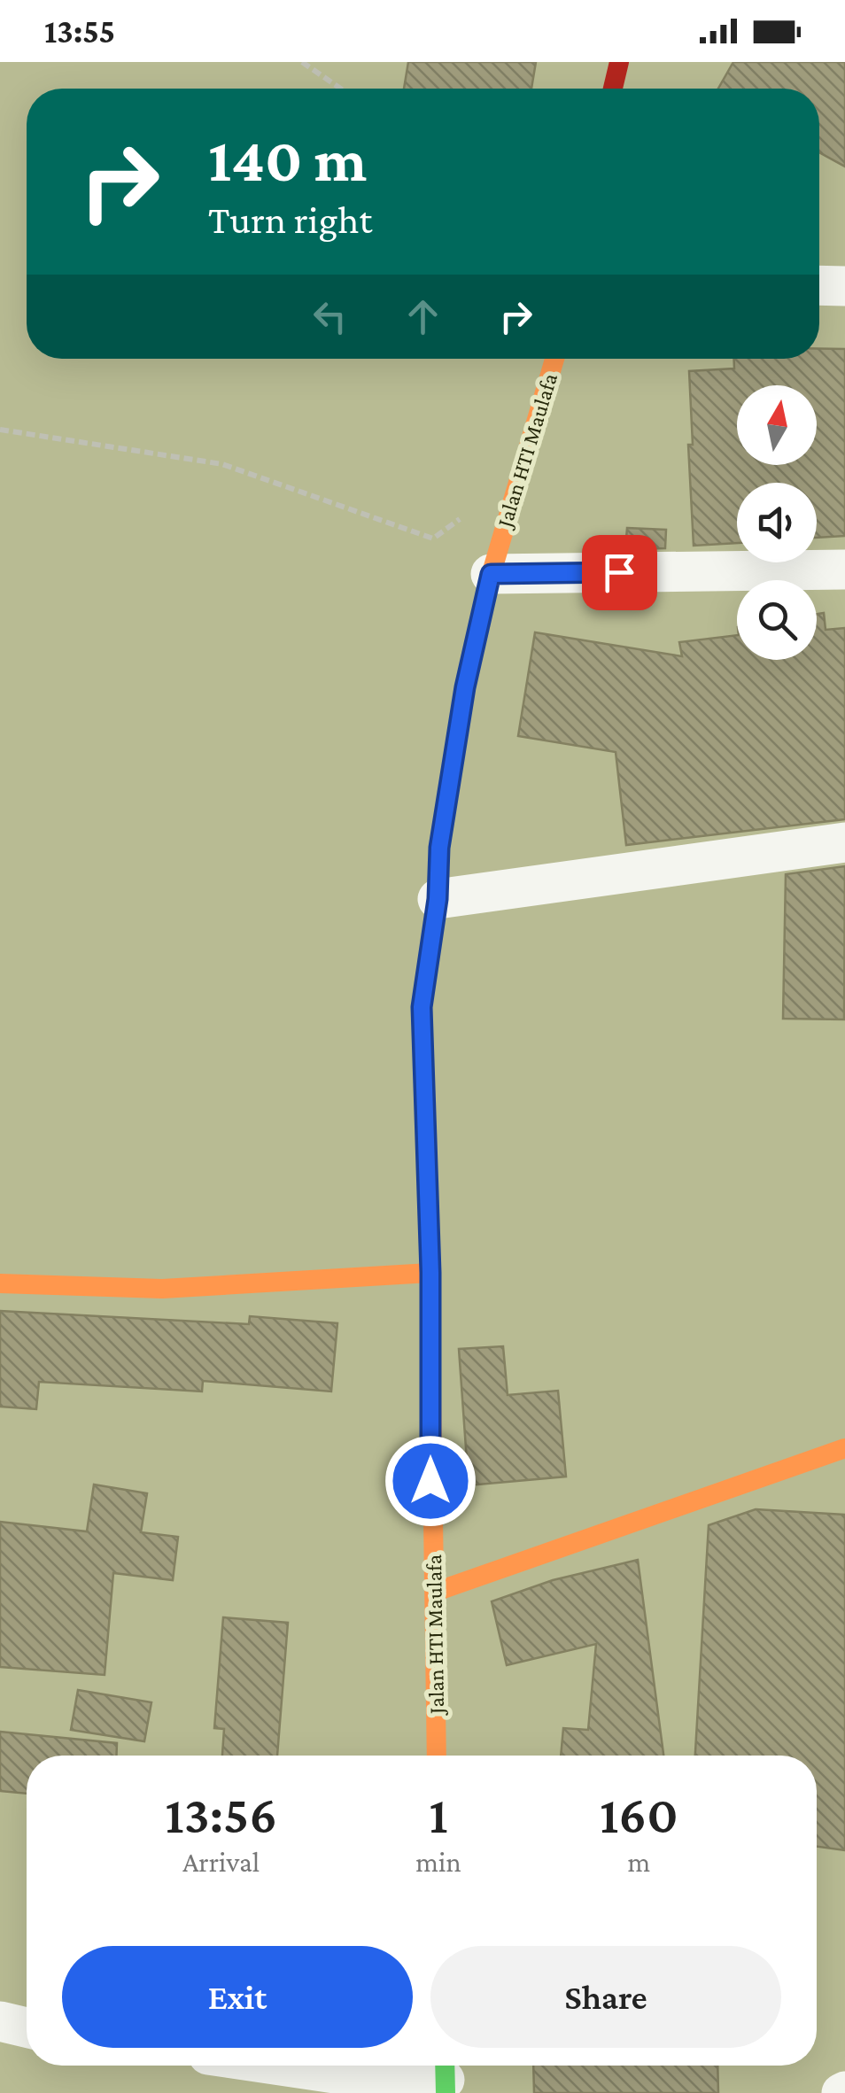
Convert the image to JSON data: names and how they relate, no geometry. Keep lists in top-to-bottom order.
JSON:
{
  "streets": {
    "street": ["Jalan HTI Maulafa"]
  },
  "north": "top",
  "page": {
    "status": "13:55",
    "turn": ["140 m", "Turn right"],
    "eta": [
      "13:56",
      "Arrival",
      "1",
      "min",
      "160",
      "m"
    ],
    "buttons": ["Exit", "Share"]
  }
}
